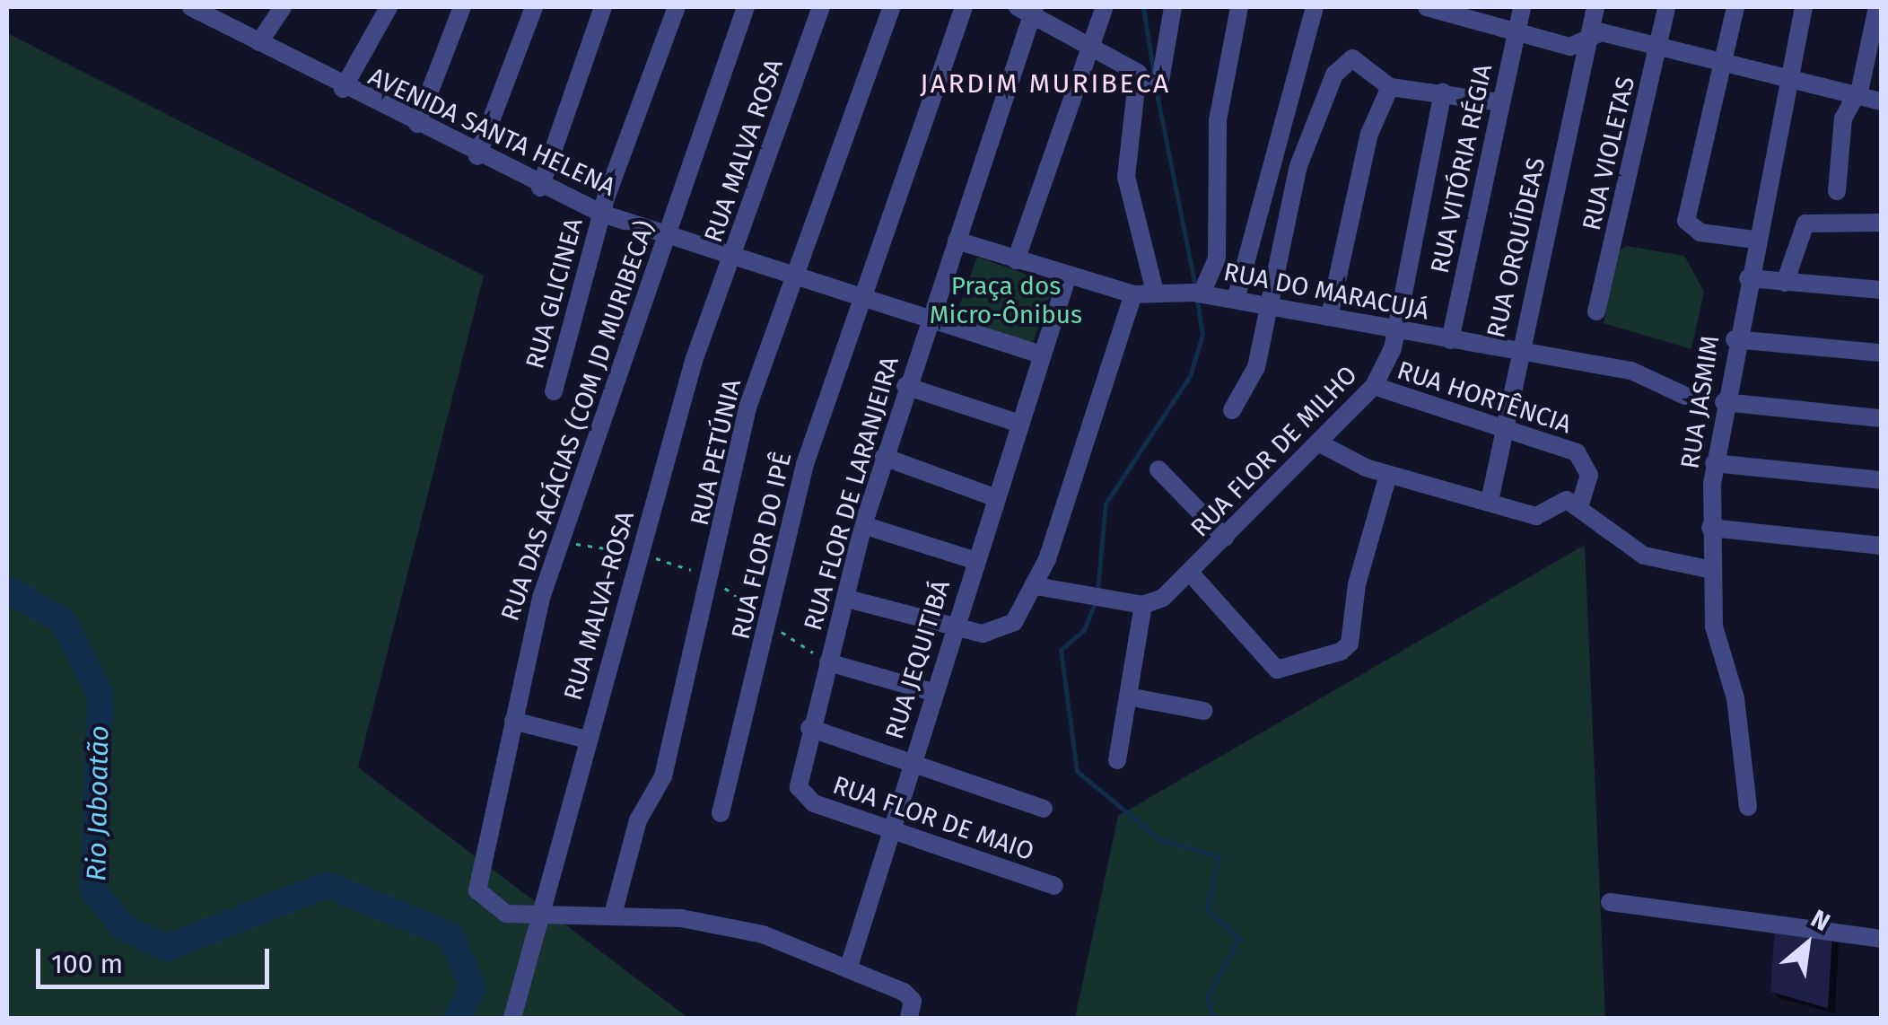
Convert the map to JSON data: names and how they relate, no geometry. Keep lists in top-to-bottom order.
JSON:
{
  "streets": {
    "street": [
      "AVENIDA SANTA HELENA",
      "RUA MALVA ROSA",
      "RUA VIOLETAS",
      "RUA VITÓRIA RÉGIA",
      "RUA ORQUÍDEAS",
      "RUA DO MARACUJÁ",
      "RUA GLICINEA",
      "RUA HORTÊNCIA",
      "RUA JASMIM",
      "RUA DAS ACÁCIAS (COM JD MURIBECA)",
      "RUA FLOR DE MILHO",
      "RUA PETÚNIA",
      "RUA FLOR DE LARANJEIRA",
      "RUA FLOR DO IPÊ",
      "RUA MALVA-ROSA",
      "RUA JEQUITIBÁ",
      "RUA FLOR DE MAIO"
    ]
  },
  "crossings": [
    ["AVENIDA SANTA HELENA", "RUA MALVA ROSA"],
    ["AVENIDA SANTA HELENA", "RUA GLICINEA"],
    ["AVENIDA SANTA HELENA", "RUA DAS ACÁCIAS (COM JD MURIBECA)"],
    ["AVENIDA SANTA HELENA", "RUA PETÚNIA"],
    ["AVENIDA SANTA HELENA", "RUA FLOR DE LARANJEIRA"],
    ["AVENIDA SANTA HELENA", "RUA FLOR DO IPÊ"],
    ["AVENIDA SANTA HELENA", "RUA JEQUITIBÁ"],
    ["RUA MALVA ROSA", "RUA MALVA-ROSA"],
    ["RUA VITÓRIA RÉGIA", "RUA DO MARACUJÁ"],
    ["RUA ORQUÍDEAS", "RUA DO MARACUJÁ"],
    ["RUA ORQUÍDEAS", "RUA HORTÊNCIA"],
    ["RUA DO MARACUJÁ", "RUA FLOR DE MILHO"],
    ["RUA DO MARACUJÁ", "RUA FLOR DE LARANJEIRA"],
    ["RUA DO MARACUJÁ", "RUA JEQUITIBÁ"],
    ["RUA HORTÊNCIA", "RUA FLOR DE MILHO"],
    ["RUA DAS ACÁCIAS (COM JD MURIBECA)", "RUA MALVA-ROSA"],
    ["RUA FLOR DE LARANJEIRA", "RUA FLOR DE MAIO"],
    ["RUA JEQUITIBÁ", "RUA FLOR DE MAIO"]
  ],
  "districts": ["JARDIM MURIBECA"],
  "water": ["Rio Jaboatão"],
  "parks": ["Praça dos Micro-Ônibus"],
  "scale_bar": "100 m",
  "north": "top right"
}
